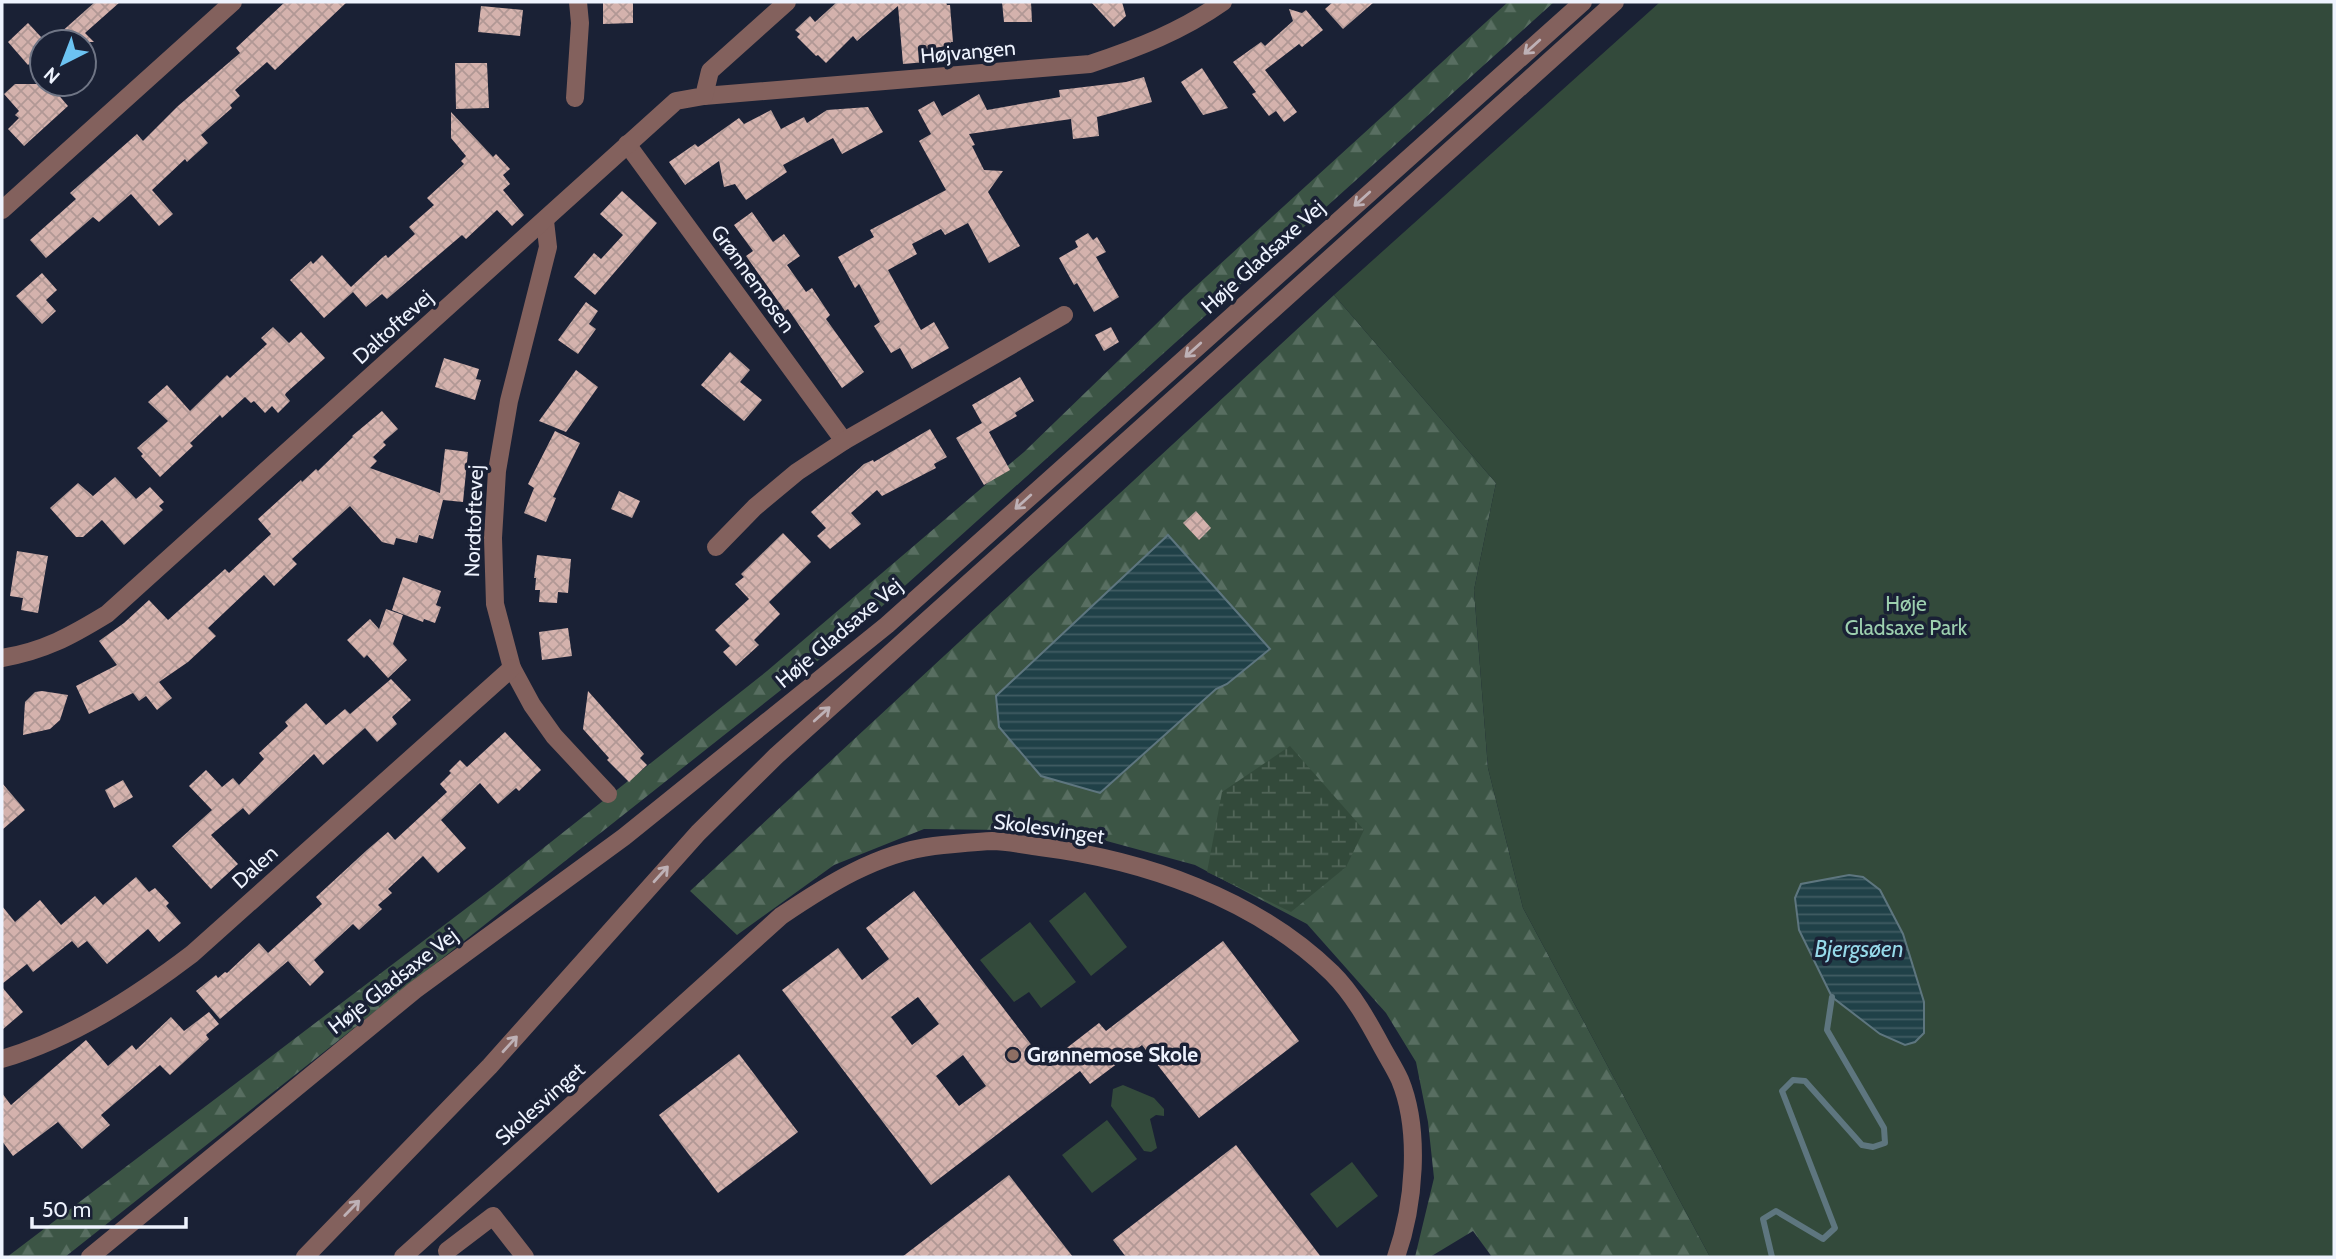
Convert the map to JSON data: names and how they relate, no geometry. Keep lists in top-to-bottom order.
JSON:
{
  "streets": {
    "street": [
      "Højvangen",
      "Høje Gladsaxe Vej",
      "Grønnemosen",
      "Daltoftevej",
      "Nordtoftevej",
      "Skolesvinget",
      "Dalen"
    ]
  },
  "crossings": [
    ["Højvangen", "Daltoftevej"],
    ["Grønnemosen", "Daltoftevej"],
    ["Daltoftevej", "Nordtoftevej"],
    ["Nordtoftevej", "Dalen"]
  ],
  "water": ["Bjergsøen"],
  "parks": ["Høje Gladsaxe Park"],
  "places": ["Grønnemose Skole"],
  "scale_bar": "50 m",
  "north": "bottom left"
}
